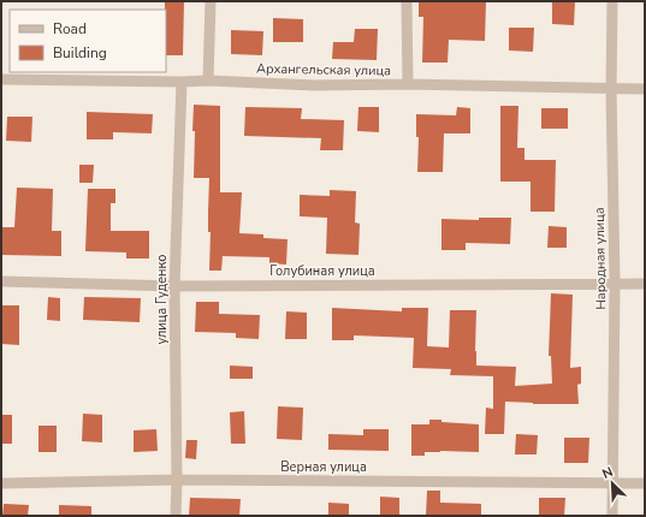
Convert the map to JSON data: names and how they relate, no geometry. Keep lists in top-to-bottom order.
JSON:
{
  "streets": {
    "street": [
      "Архангельская улица",
      "Народная улица",
      "Голубиная улица",
      "улица Гуденко",
      "Верная улица"
    ]
  },
  "crossings": [
    ["Архангельская улица", "Народная улица"],
    ["Архангельская улица", "улица Гуденко"],
    ["Народная улица", "Голубиная улица"],
    ["Народная улица", "Верная улица"],
    ["Голубиная улица", "улица Гуденко"],
    ["улица Гуденко", "Верная улица"]
  ],
  "legend": ["Road", "Building"],
  "north": "top left"
}
